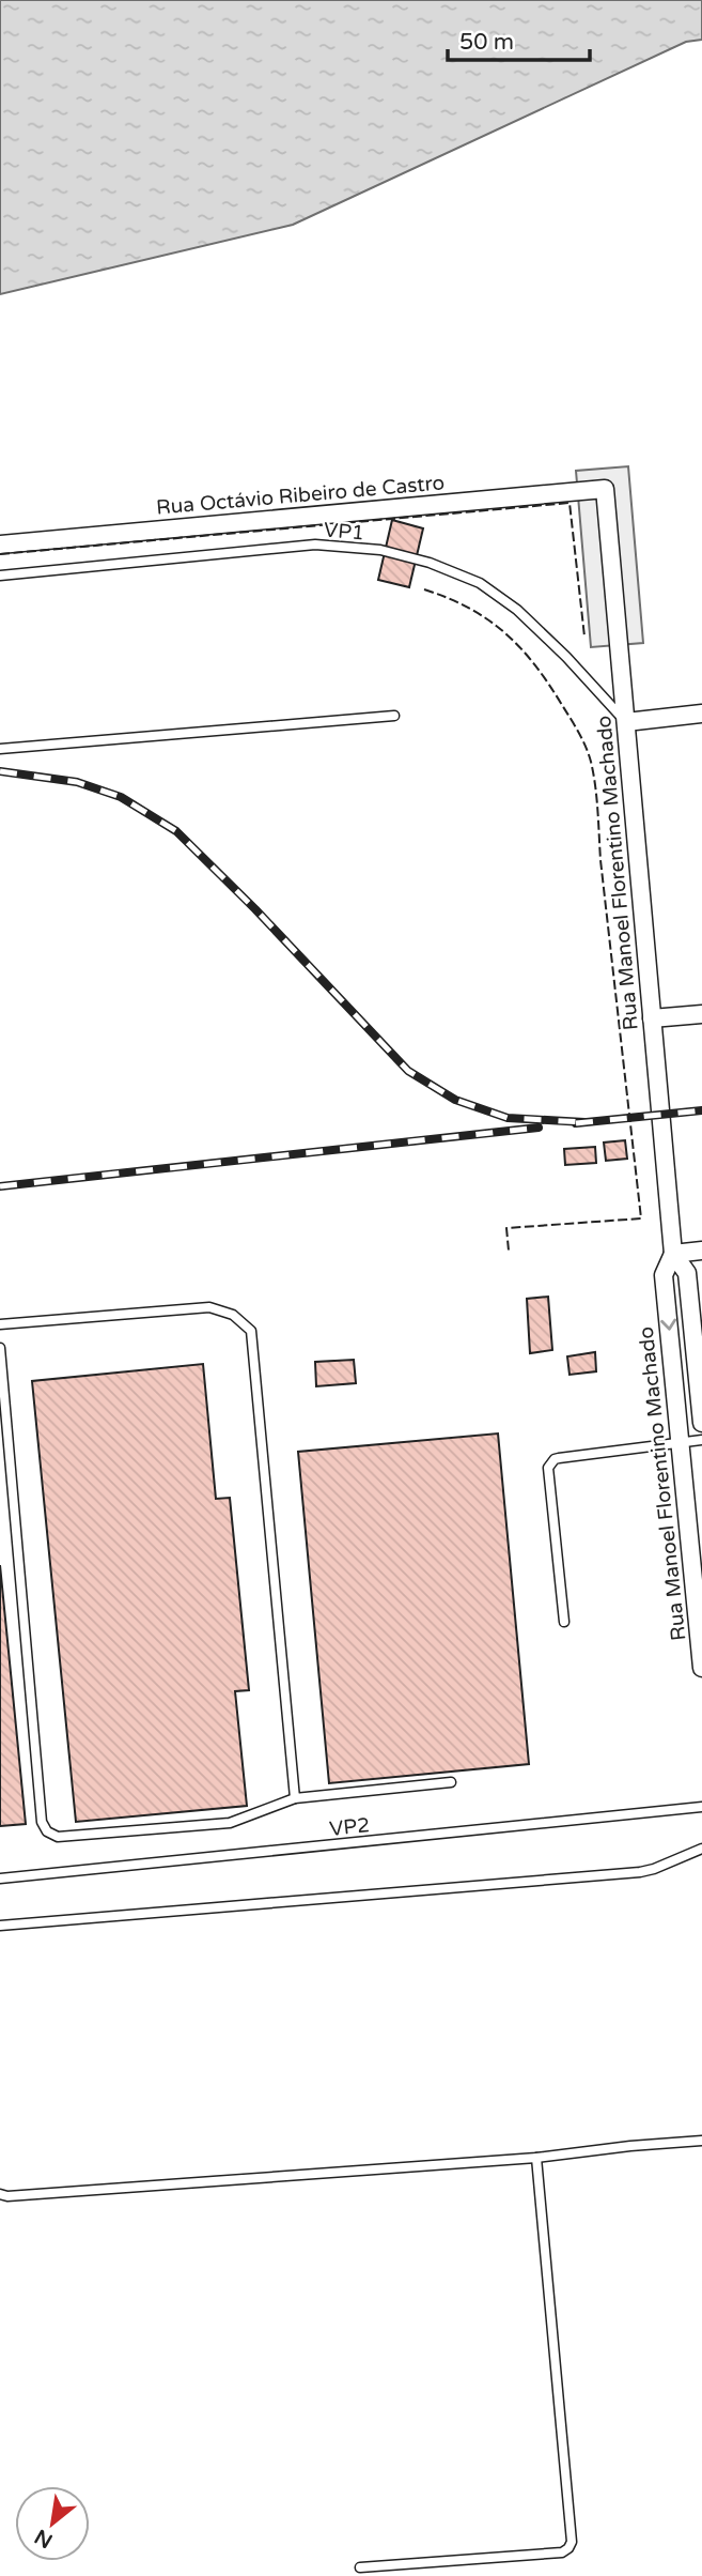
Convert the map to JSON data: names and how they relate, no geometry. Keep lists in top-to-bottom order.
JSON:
{
  "streets": {
    "street": ["Rua Octávio Ribeiro de Castro", "Rua Manoel Florentino Machado"],
    "lane": ["VP1", "VP2"]
  },
  "crossings": [
    ["Rua Octávio Ribeiro de Castro", "Rua Manoel Florentino Machado"],
    ["VP1", "Rua Manoel Florentino Machado"]
  ],
  "scale_bar": "50 m",
  "north": "bottom left"
}
